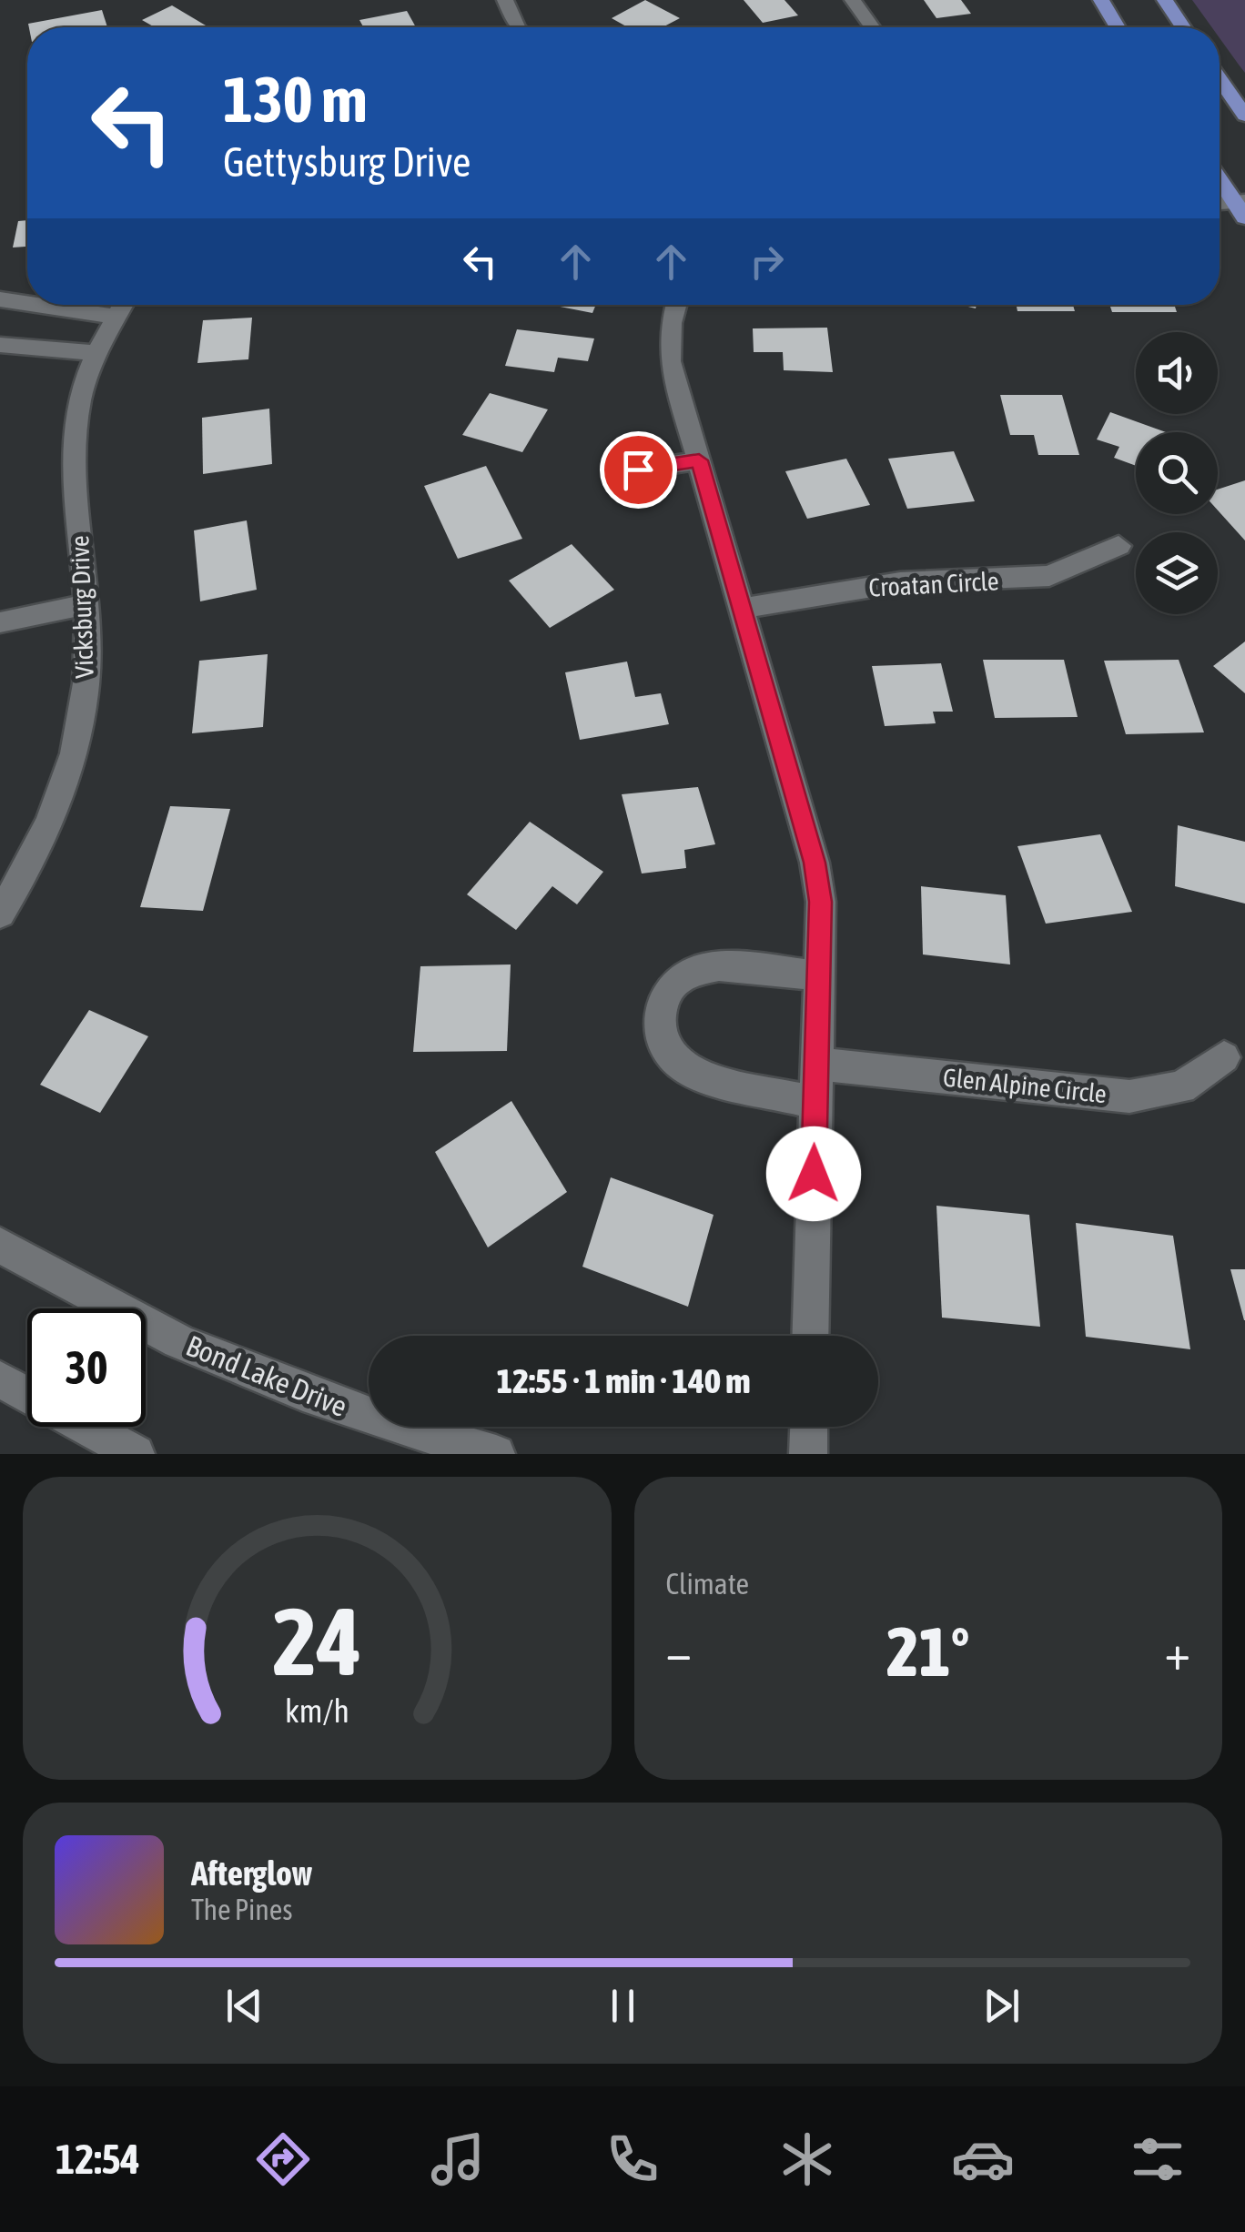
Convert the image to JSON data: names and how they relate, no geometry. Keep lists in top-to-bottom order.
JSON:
{
  "streets": {
    "street": [
      "Croatan Circle",
      "Vicksburg Drive",
      "Glen Alpine Circle",
      "Bond Lake Drive"
    ]
  },
  "page": {
    "turn": ["130 m", "Gettysburg Drive"],
    "limit": "30",
    "trip": "12:55 · 1 min · 140 m",
    "tile": "Climate",
    "heat": ["−", "21°", "+"],
    "song": ["Afterglow", "The Pines"],
    "tabs": "12:54",
    "gauge": ["24", "km/h"]
  }
}
